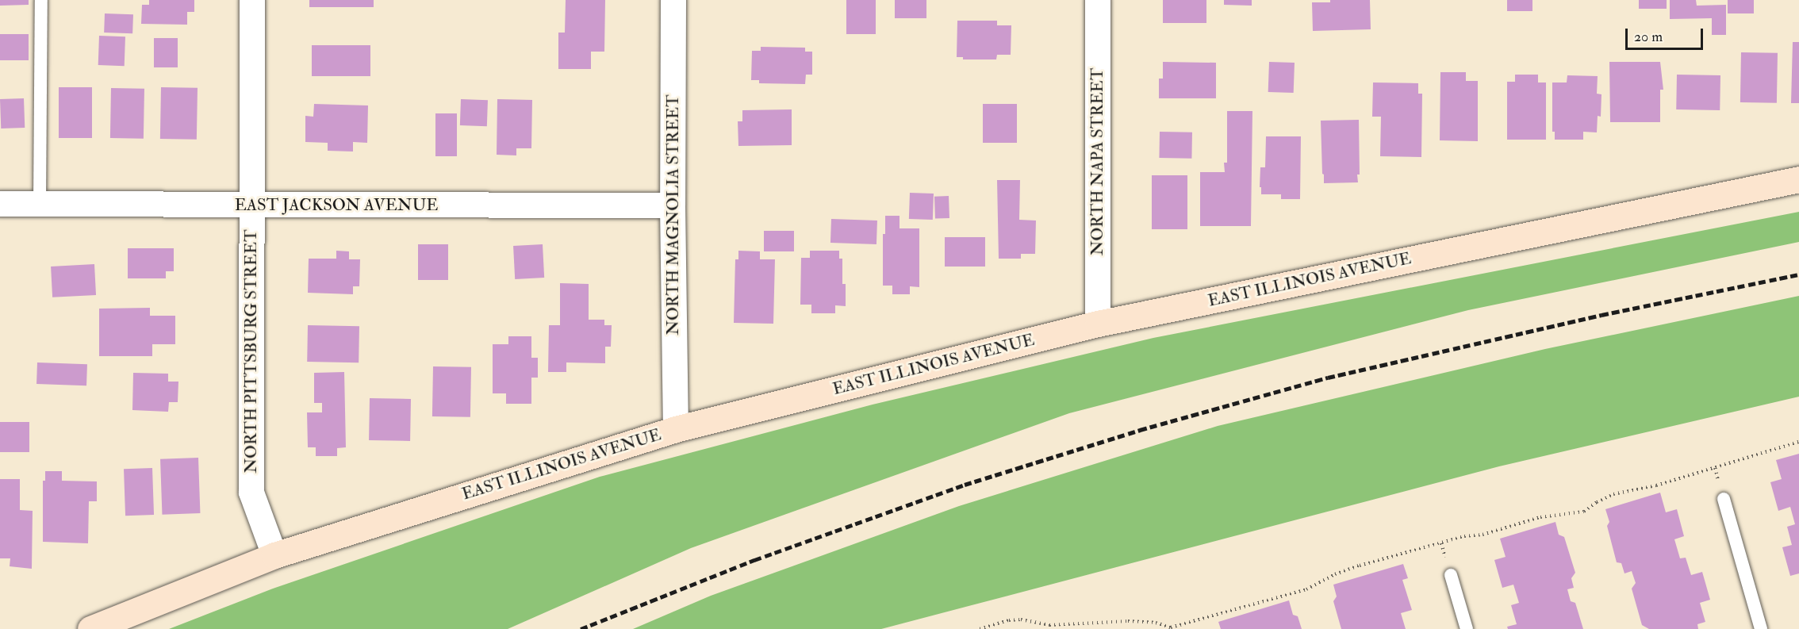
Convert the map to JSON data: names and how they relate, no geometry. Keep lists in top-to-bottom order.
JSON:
{
  "streets": {
    "main road": ["EAST ILLINOIS AVENUE"],
    "street": [
      "NORTH NAPA STREET",
      "EAST JACKSON AVENUE",
      "NORTH MAGNOLIA STREET",
      "NORTH PITTSBURG STREET"
    ]
  },
  "crossings": [
    ["NORTH NAPA STREET", "EAST ILLINOIS AVENUE"],
    ["EAST JACKSON AVENUE", "NORTH MAGNOLIA STREET"],
    ["EAST JACKSON AVENUE", "NORTH PITTSBURG STREET"],
    ["NORTH MAGNOLIA STREET", "EAST ILLINOIS AVENUE"],
    ["EAST ILLINOIS AVENUE", "NORTH PITTSBURG STREET"]
  ],
  "scale_bar": "20 m"
}
